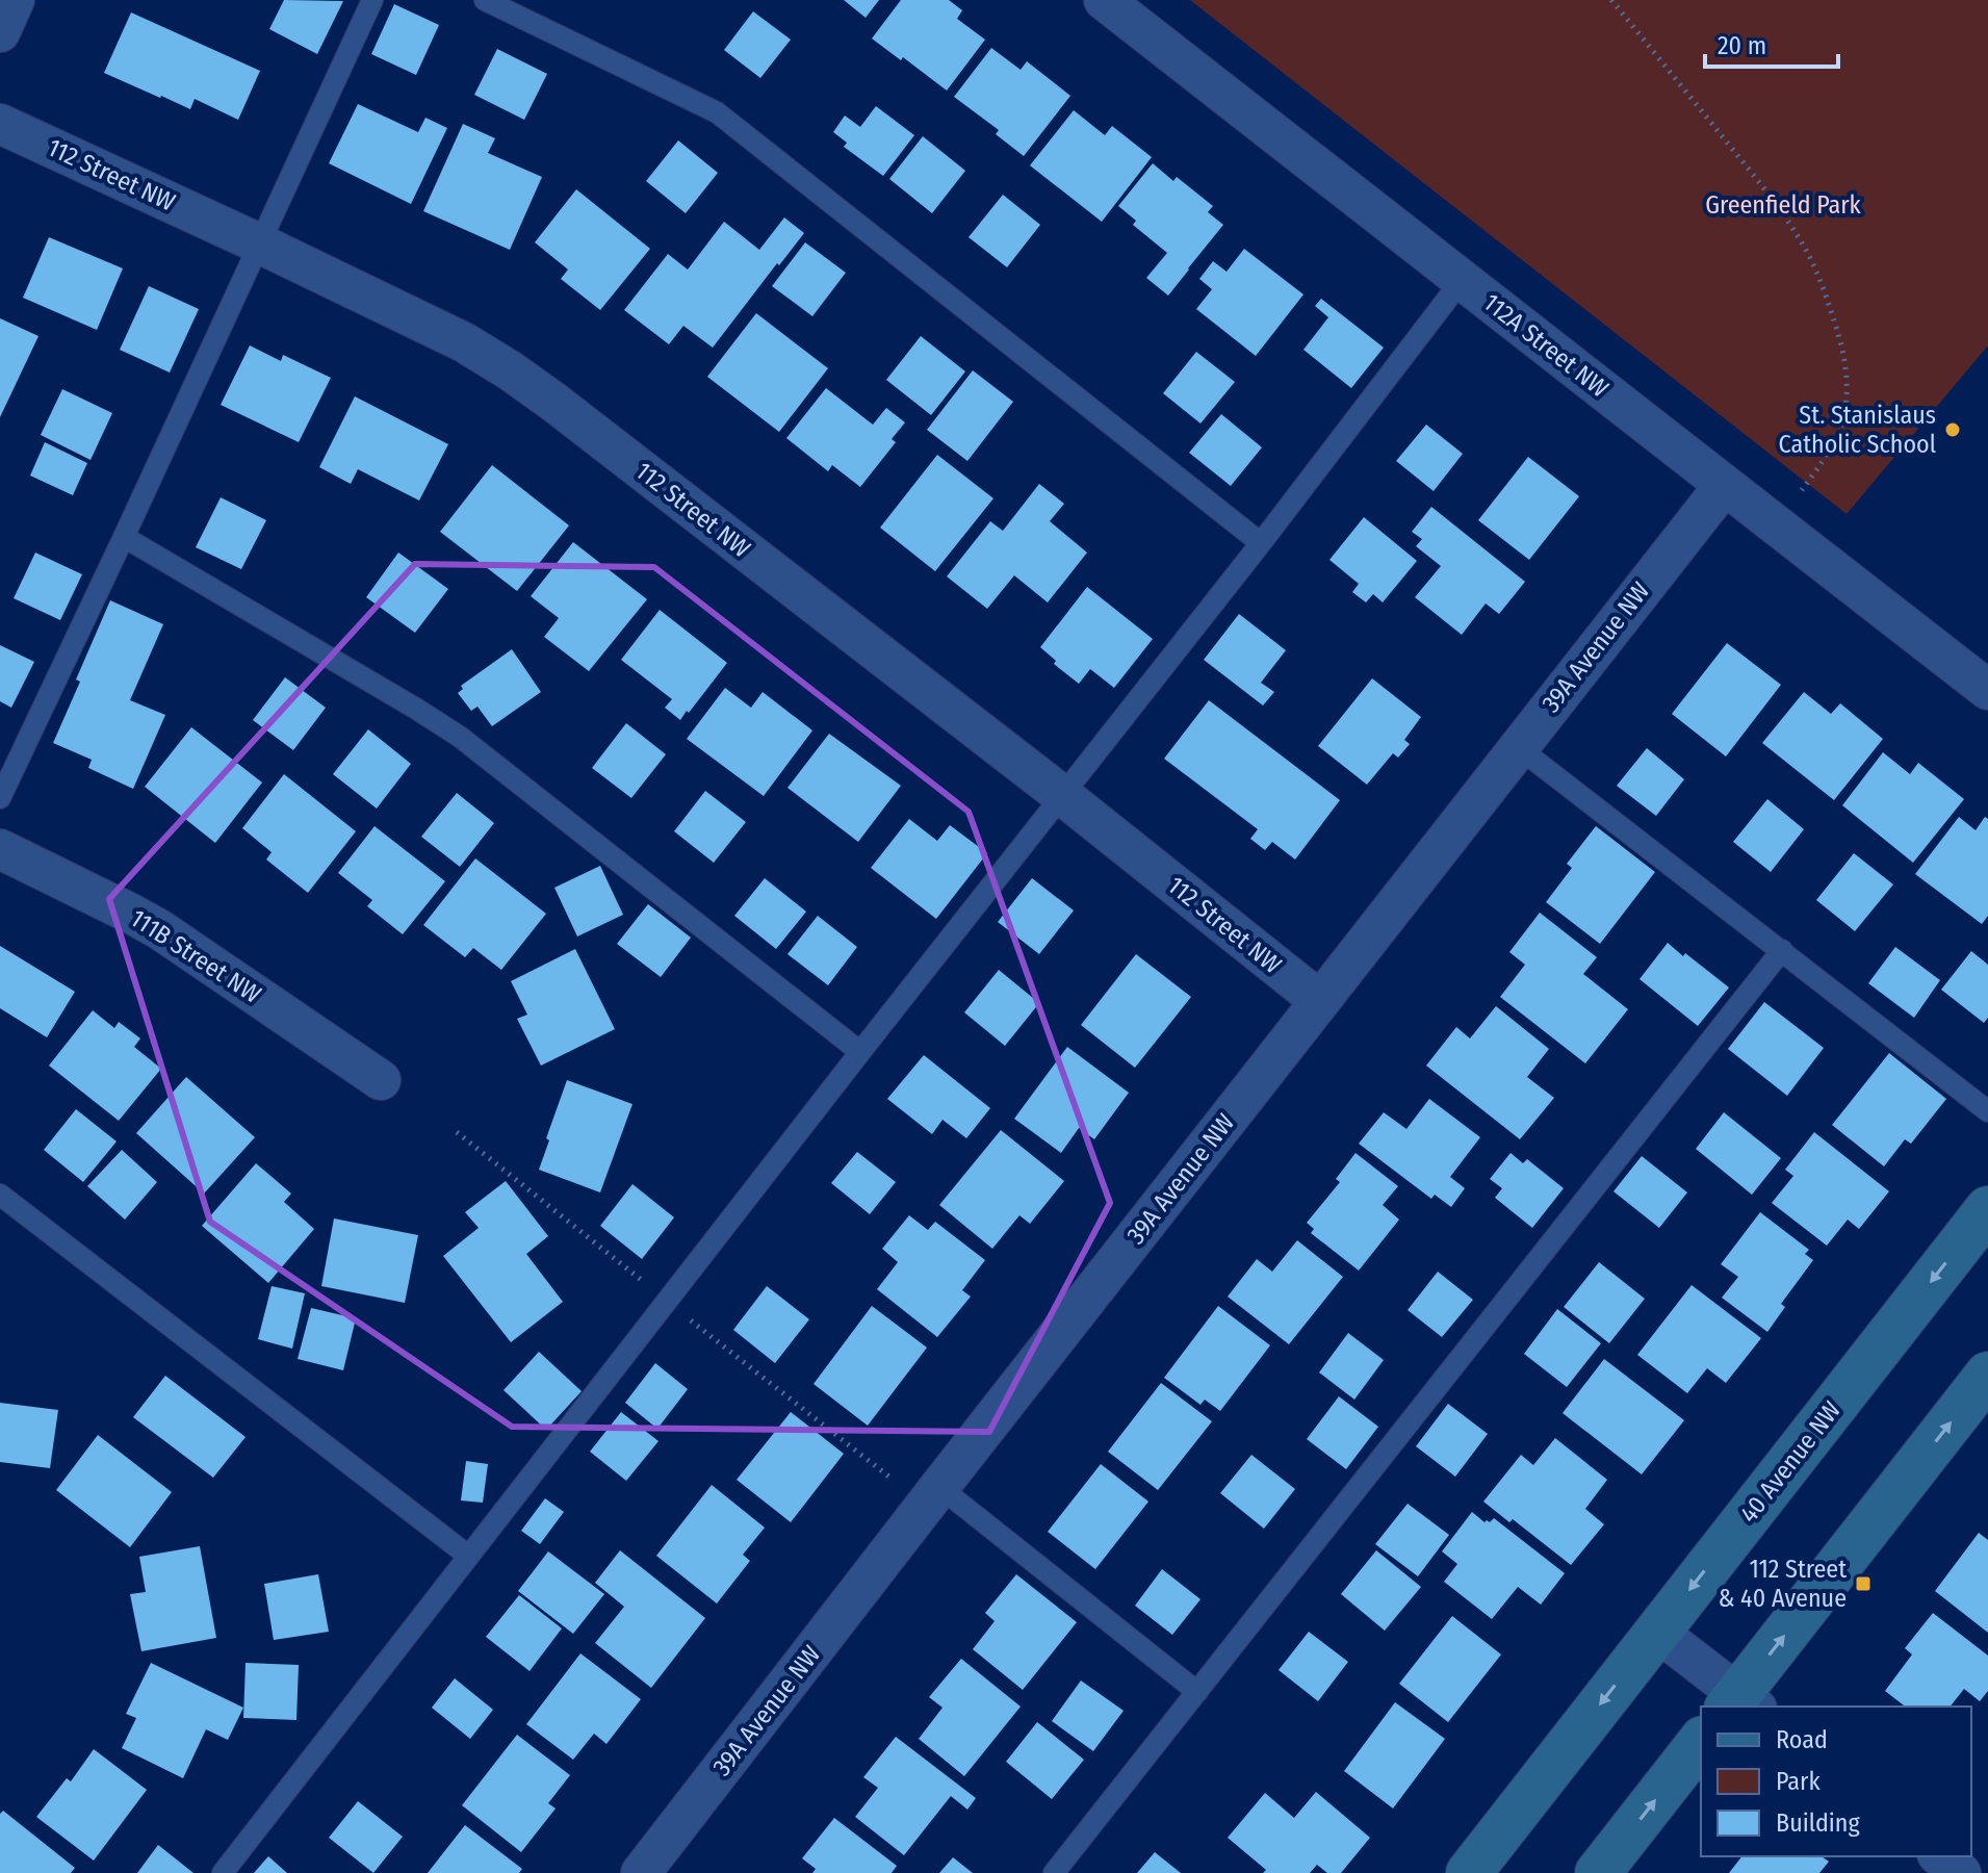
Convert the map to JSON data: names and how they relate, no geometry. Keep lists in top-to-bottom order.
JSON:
{
  "streets": {
    "street": [
      "112 Street NW",
      "112A Street NW",
      "39A Avenue NW",
      "111B Street NW",
      "40 Avenue NW"
    ]
  },
  "crossings": [
    ["112 Street NW", "39A Avenue NW"],
    ["112A Street NW", "39A Avenue NW"]
  ],
  "parks": ["Greenfield Park"],
  "places": {
    "other": ["St. Stanislaus Catholic School"],
    "transit": ["112 Street & 40 Avenue"]
  },
  "legend": ["Road", "Park", "Building"],
  "scale_bar": "20 m"
}
